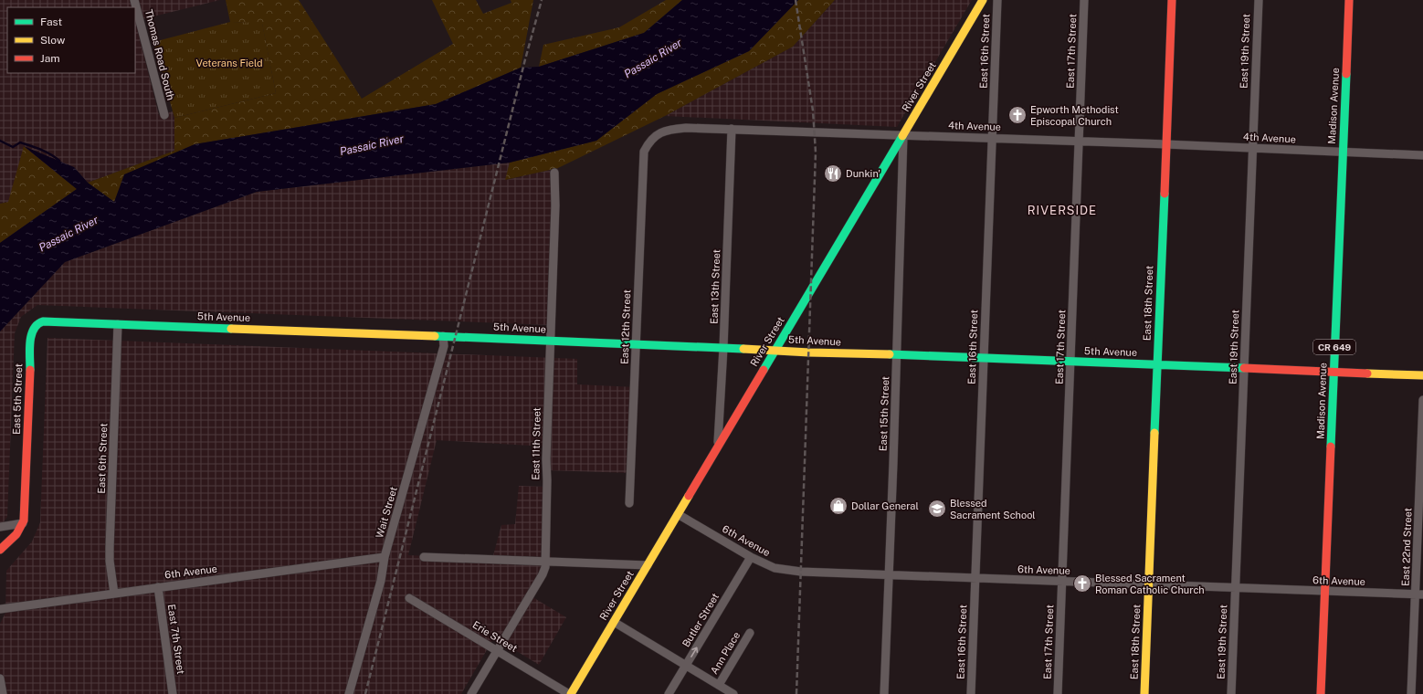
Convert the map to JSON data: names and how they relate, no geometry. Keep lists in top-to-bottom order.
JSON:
{
  "streets": {
    "main road": [
      "River Street",
      "Madison Avenue",
      "East 18th Street",
      "5th Avenue",
      "CR 649",
      "East 5th Street"
    ],
    "street": [
      "East 16th Street",
      "East 17th Street",
      "East 19th Street",
      "Thomas Road South",
      "4th Avenue",
      "East 13th Street",
      "East 12th Street",
      "East 15th Street",
      "East 11th Street",
      "East 6th Street",
      "Wait Street",
      "6th Avenue",
      "East 22nd Street",
      "Butler Street",
      "Erie Street",
      "East 7th Street",
      "Ann Place"
    ]
  },
  "crossings": [
    ["East 16th Street", "4th Avenue"],
    ["East 16th Street", "5th Avenue"],
    ["East 16th Street", "6th Avenue"],
    ["East 17th Street", "4th Avenue"],
    ["East 17th Street", "5th Avenue"],
    ["East 17th Street", "6th Avenue"],
    ["East 19th Street", "4th Avenue"],
    ["East 19th Street", "5th Avenue"],
    ["East 19th Street", "6th Avenue"],
    ["River Street", "4th Avenue"],
    ["River Street", "East 13th Street"],
    ["River Street", "5th Avenue"],
    ["River Street", "East 15th Street"],
    ["River Street", "6th Avenue"],
    ["River Street", "Erie Street"],
    ["Madison Avenue", "4th Avenue"],
    ["Madison Avenue", "5th Avenue"],
    ["Madison Avenue", "6th Avenue"],
    ["4th Avenue", "East 13th Street"],
    ["4th Avenue", "East 18th Street"],
    ["4th Avenue", "East 12th Street"],
    ["4th Avenue", "East 15th Street"],
    ["East 13th Street", "5th Avenue"],
    ["East 18th Street", "5th Avenue"],
    ["East 18th Street", "6th Avenue"],
    ["5th Avenue", "East 12th Street"],
    ["5th Avenue", "East 5th Street"],
    ["5th Avenue", "East 15th Street"],
    ["5th Avenue", "East 11th Street"],
    ["5th Avenue", "East 6th Street"],
    ["5th Avenue", "Wait Street"],
    ["East 5th Street", "East 6th Street"],
    ["East 15th Street", "6th Avenue"],
    ["East 11th Street", "Erie Street"],
    ["East 6th Street", "6th Avenue"],
    ["Wait Street", "6th Avenue"],
    ["6th Avenue", "East 22nd Street"],
    ["6th Avenue", "Butler Street"],
    ["6th Avenue", "East 7th Street"]
  ],
  "one_way": ["Butler Street"],
  "districts": ["RIVERSIDE"],
  "water": ["Passaic River"],
  "parks": ["Veterans Field"],
  "places": {
    "church": ["Epworth Methodist Episcopal Church", "Blessed Sacrament Roman Catholic Church"],
    "restaurant": ["Dunkin'"],
    "shop": ["Dollar General"],
    "school or university": ["Blessed Sacrament School"]
  },
  "legend": ["Fast", "Slow", "Jam"]
}
